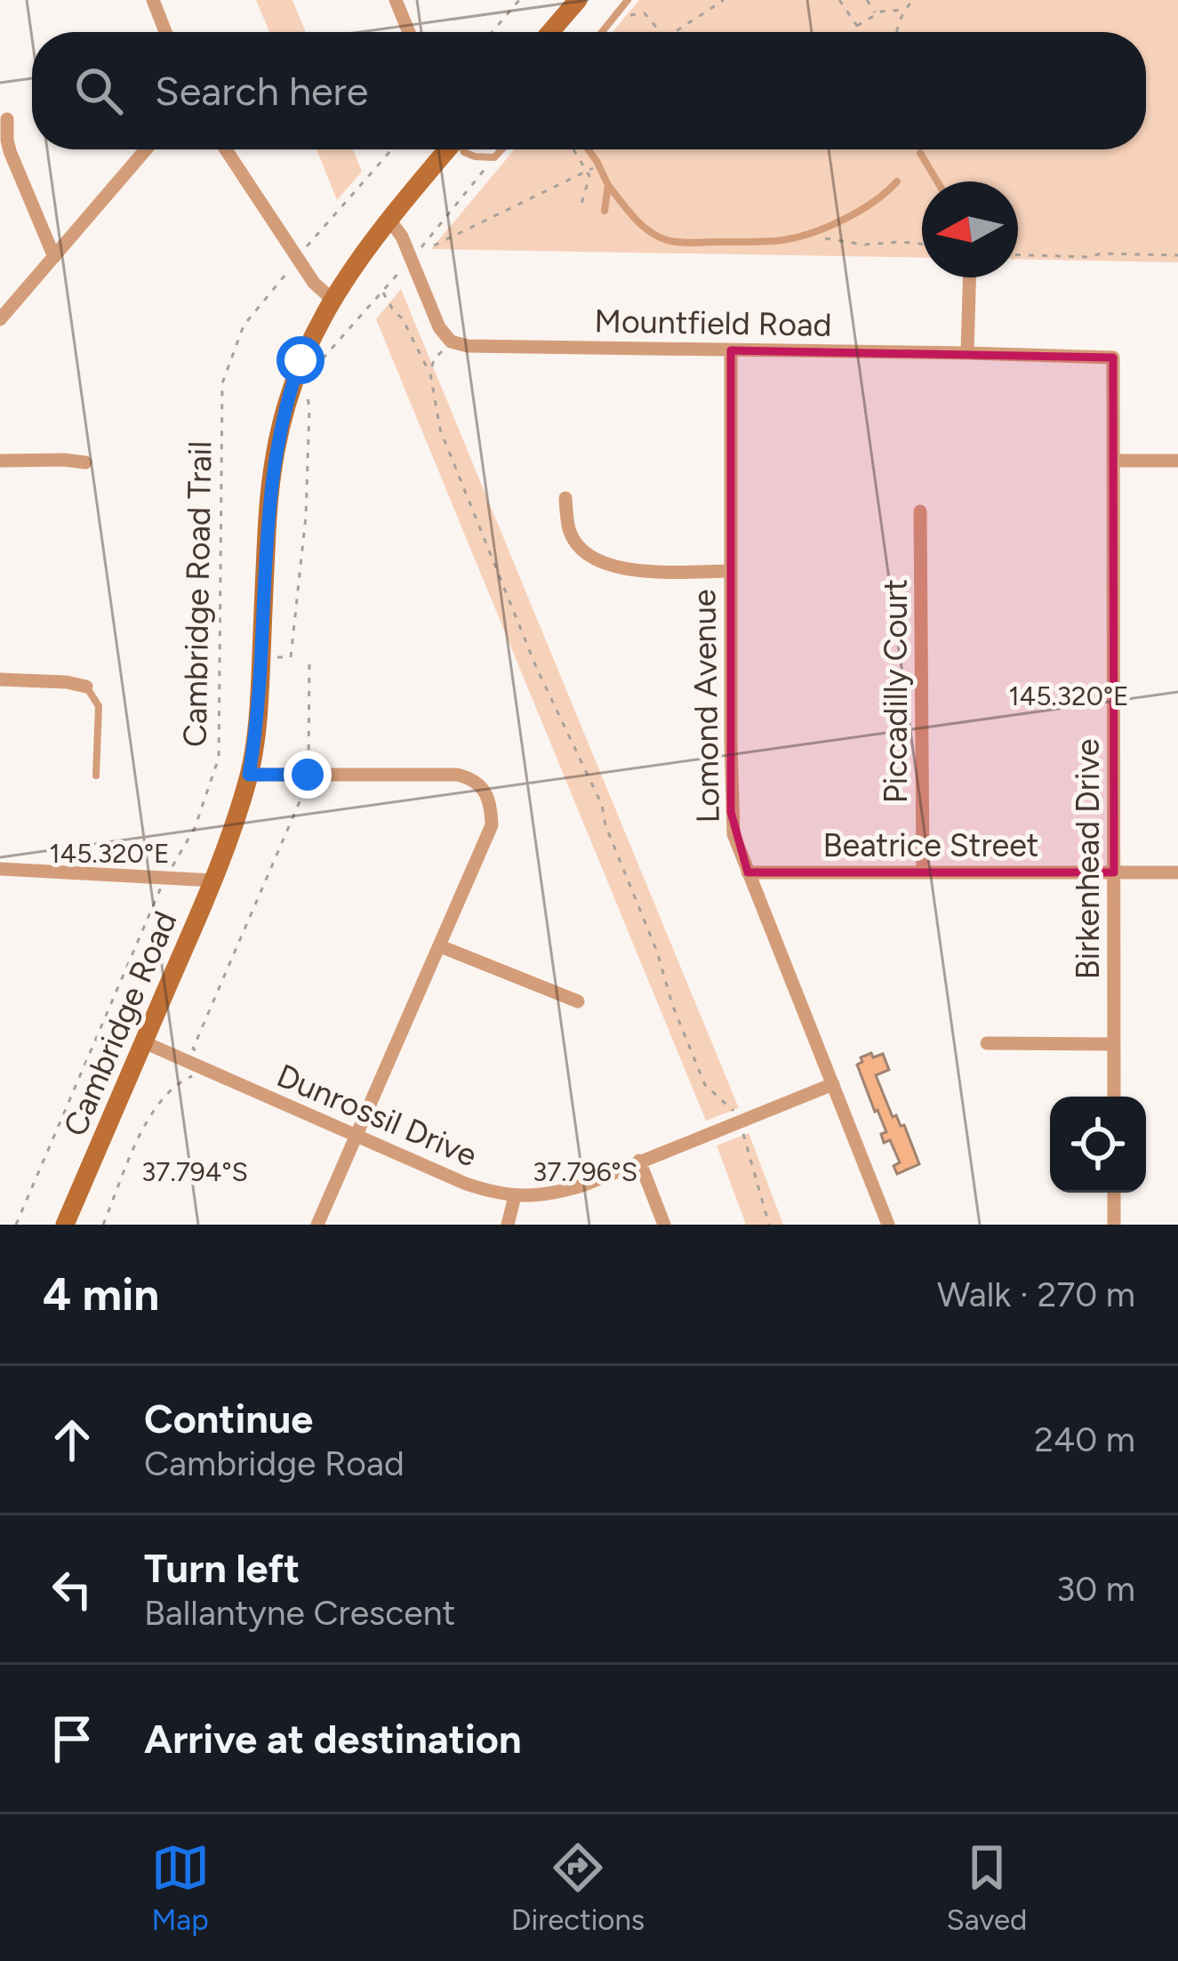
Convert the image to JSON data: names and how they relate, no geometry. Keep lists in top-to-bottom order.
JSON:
{
  "streets": {
    "main road": ["Cambridge Road"],
    "street": [
      "Mountfield Road",
      "Piccadilly Court",
      "Lomond Avenue",
      "Beatrice Street",
      "Birkenhead Drive",
      "Dunrossil Drive"
    ],
    "path": ["Cambridge Road Trail"]
  },
  "crossings": [
    ["Mountfield Road", "Lomond Avenue"],
    ["Mountfield Road", "Birkenhead Drive"],
    ["Mountfield Road", "Cambridge Road"],
    ["Piccadilly Court", "Beatrice Street"],
    ["Lomond Avenue", "Beatrice Street"],
    ["Lomond Avenue", "Dunrossil Drive"],
    ["Beatrice Street", "Birkenhead Drive"],
    ["Cambridge Road", "Dunrossil Drive"]
  ],
  "north": "left",
  "page": {
    "search": "Search here",
    "heading": ["4 min", "Walk · 270 m"],
    "list": [
      ["Continue", "Cambridge Road", "240 m"],
      ["Turn left", "Ballantyne Crescent", "30 m"],
      "Arrive at destination"
    ],
    "nav": ["Map", "Directions", "Saved"]
  },
  "coordinates": ["145.320°E", "37.794°S", "37.796°S"]
}
